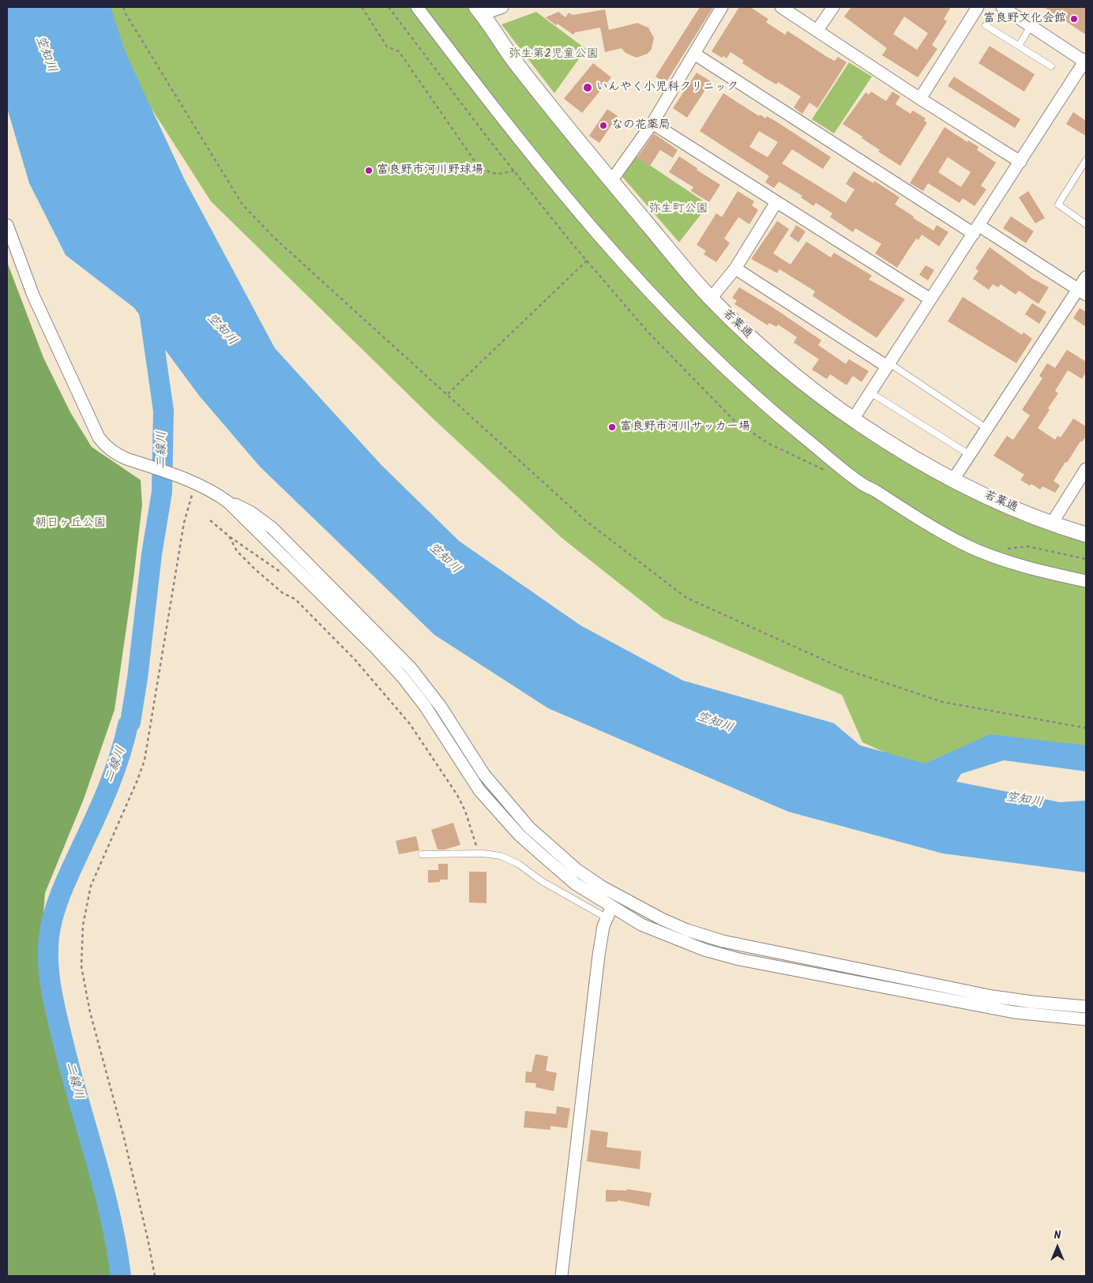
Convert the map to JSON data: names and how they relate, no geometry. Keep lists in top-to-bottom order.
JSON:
{
  "streets": {
    "street": ["若葉通"]
  },
  "water": ["空知川", "二線川"],
  "parks": ["弥生第2児童公園", "弥生町公園", "朝日ヶ丘公園"],
  "places": [
    "富良野文化会館",
    "いんやく小児科クリニック",
    "なの花薬局",
    "富良野市河川野球場",
    "富良野市河川サッカー場"
  ],
  "north": "top"
}
